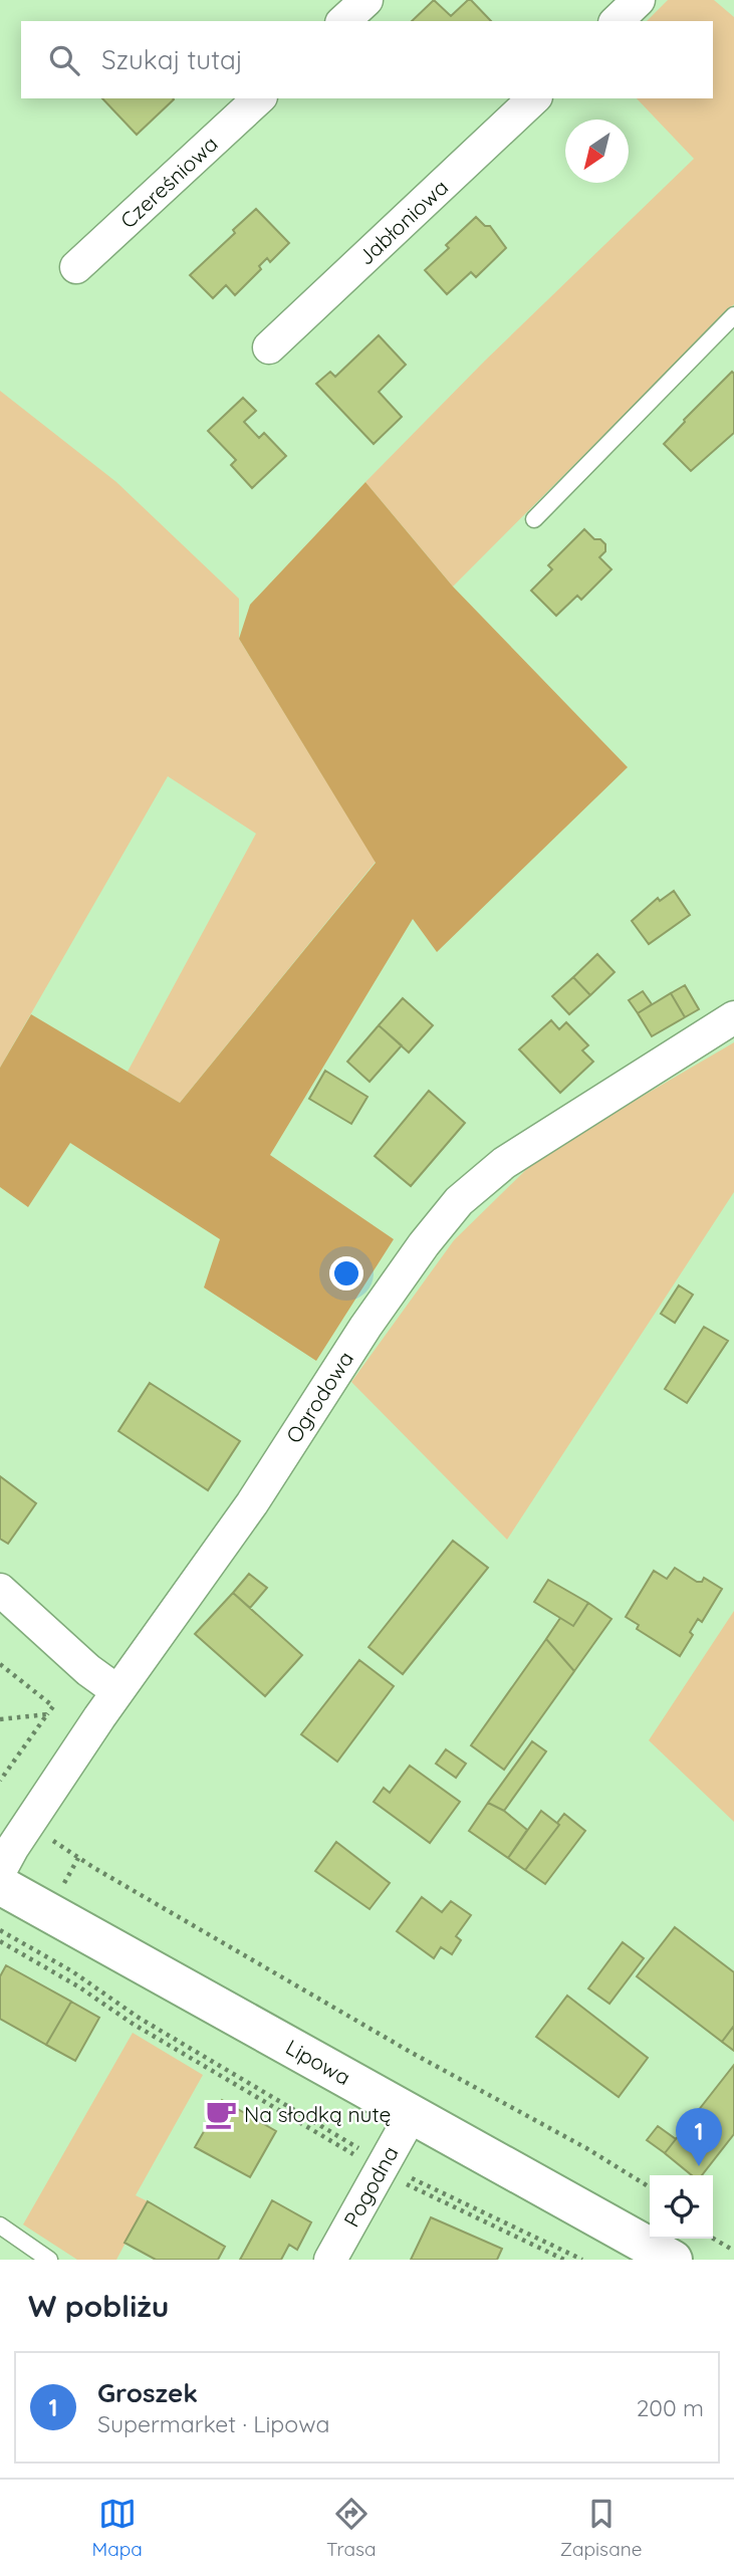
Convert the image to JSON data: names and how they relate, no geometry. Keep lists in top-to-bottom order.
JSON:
{
  "streets": {
    "street": [
      "Czereśniowa",
      "Jabłoniowa",
      "Ogrodowa",
      "Lipowa",
      "Pogodna"
    ]
  },
  "crossings": [
    ["Lipowa", "Pogodna"]
  ],
  "places": {
    "cafe": ["Na słodką nutę"]
  },
  "north": "bottom left",
  "page": {
    "search": "Szukaj tutaj",
    "pins": "1",
    "heading": "W pobliżu",
    "list": [
      {
        "mark": "1",
        "name": "Groszek",
        "note": "Supermarket · Lipowa",
        "value": "200 m"
      }
    ],
    "nav": ["Mapa", "Trasa", "Zapisane"]
  }
}
